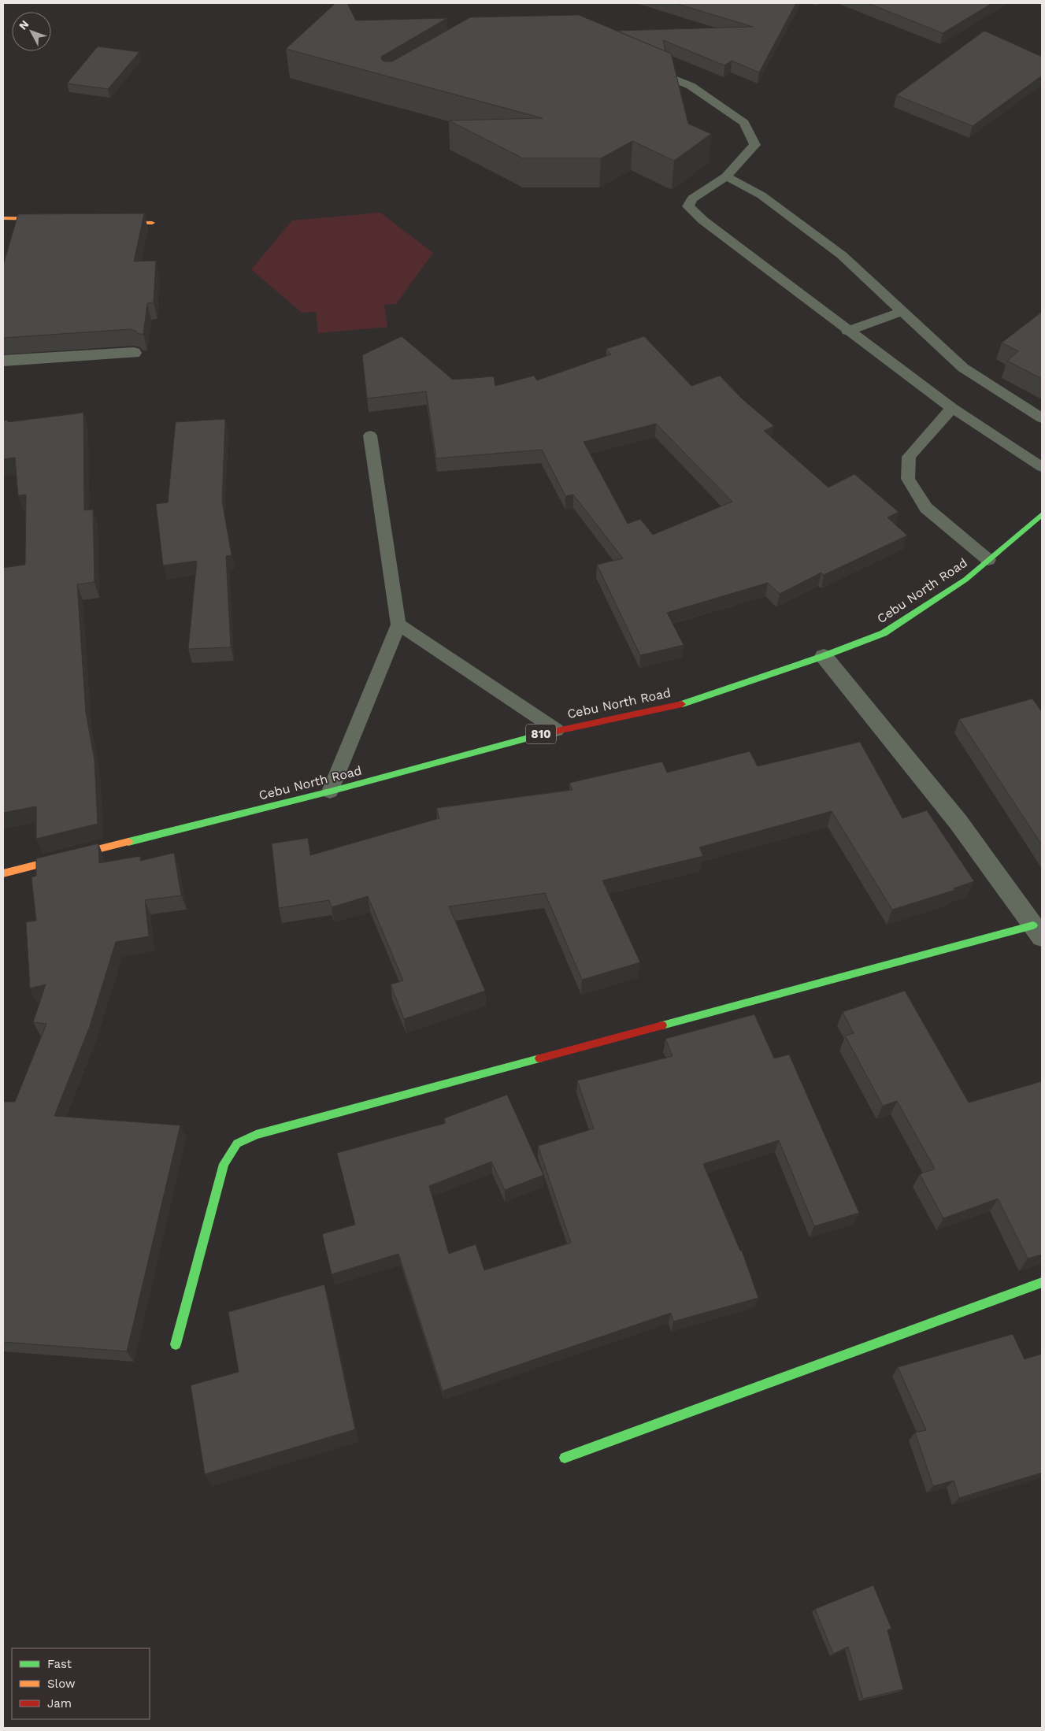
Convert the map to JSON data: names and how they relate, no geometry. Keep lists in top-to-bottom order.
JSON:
{
  "streets": {
    "main road": ["Cebu North Road", "810"]
  },
  "legend": ["Fast", "Slow", "Jam"],
  "north": "top left"
}
